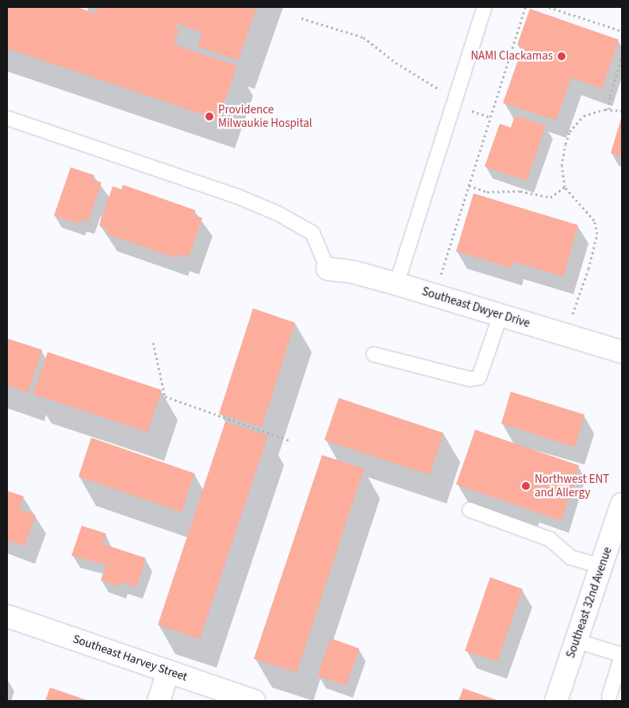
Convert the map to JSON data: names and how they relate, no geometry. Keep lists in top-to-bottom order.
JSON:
{
  "streets": {
    "street": ["Southeast Dwyer Drive", "Southeast 32nd Avenue", "Southeast Harvey Street"]
  },
  "places": ["NAMI Clackamas", "Providence Milwaukie Hospital", "Northwest ENT and Allergy"]
}
